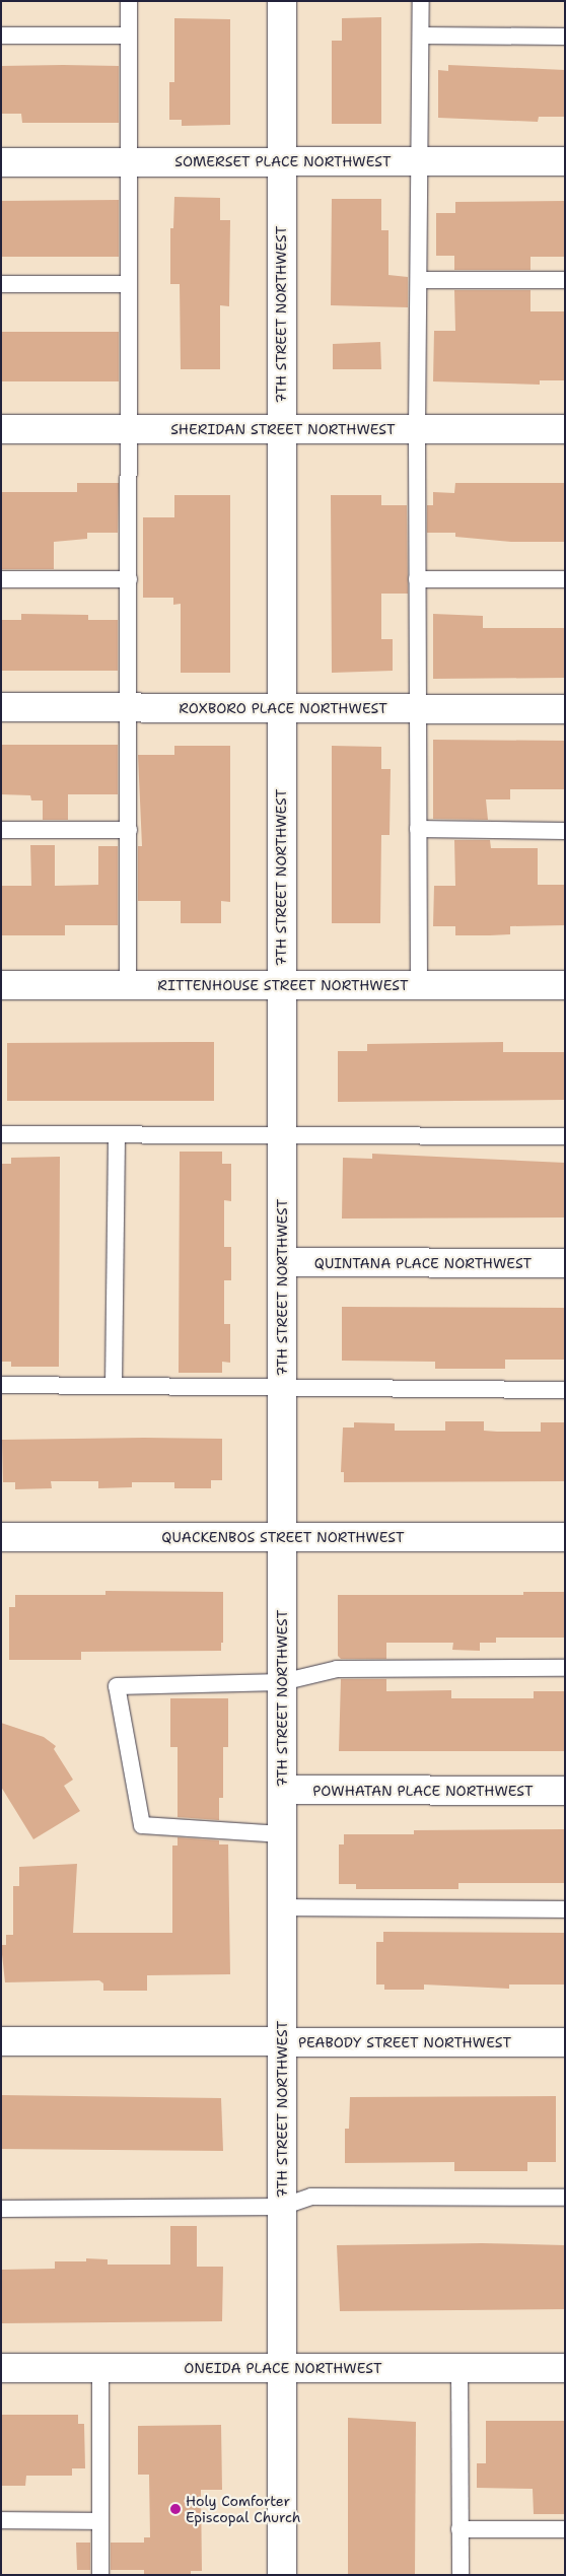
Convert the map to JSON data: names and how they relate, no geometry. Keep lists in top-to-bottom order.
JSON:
{
  "streets": {
    "street": [
      "SOMERSET PLACE NORTHWEST",
      "7TH STREET NORTHWEST",
      "SHERIDAN STREET NORTHWEST",
      "ROXBORO PLACE NORTHWEST",
      "RITTENHOUSE STREET NORTHWEST",
      "QUINTANA PLACE NORTHWEST",
      "QUACKENBOS STREET NORTHWEST",
      "POWHATAN PLACE NORTHWEST",
      "PEABODY STREET NORTHWEST",
      "ONEIDA PLACE NORTHWEST"
    ]
  },
  "crossings": [
    ["SOMERSET PLACE NORTHWEST", "7TH STREET NORTHWEST"],
    ["7TH STREET NORTHWEST", "SHERIDAN STREET NORTHWEST"],
    ["7TH STREET NORTHWEST", "ROXBORO PLACE NORTHWEST"],
    ["7TH STREET NORTHWEST", "RITTENHOUSE STREET NORTHWEST"],
    ["7TH STREET NORTHWEST", "QUINTANA PLACE NORTHWEST"],
    ["7TH STREET NORTHWEST", "QUACKENBOS STREET NORTHWEST"],
    ["7TH STREET NORTHWEST", "POWHATAN PLACE NORTHWEST"],
    ["7TH STREET NORTHWEST", "PEABODY STREET NORTHWEST"],
    ["7TH STREET NORTHWEST", "ONEIDA PLACE NORTHWEST"]
  ],
  "places": ["Holy Comforter Episcopal Church"]
}
